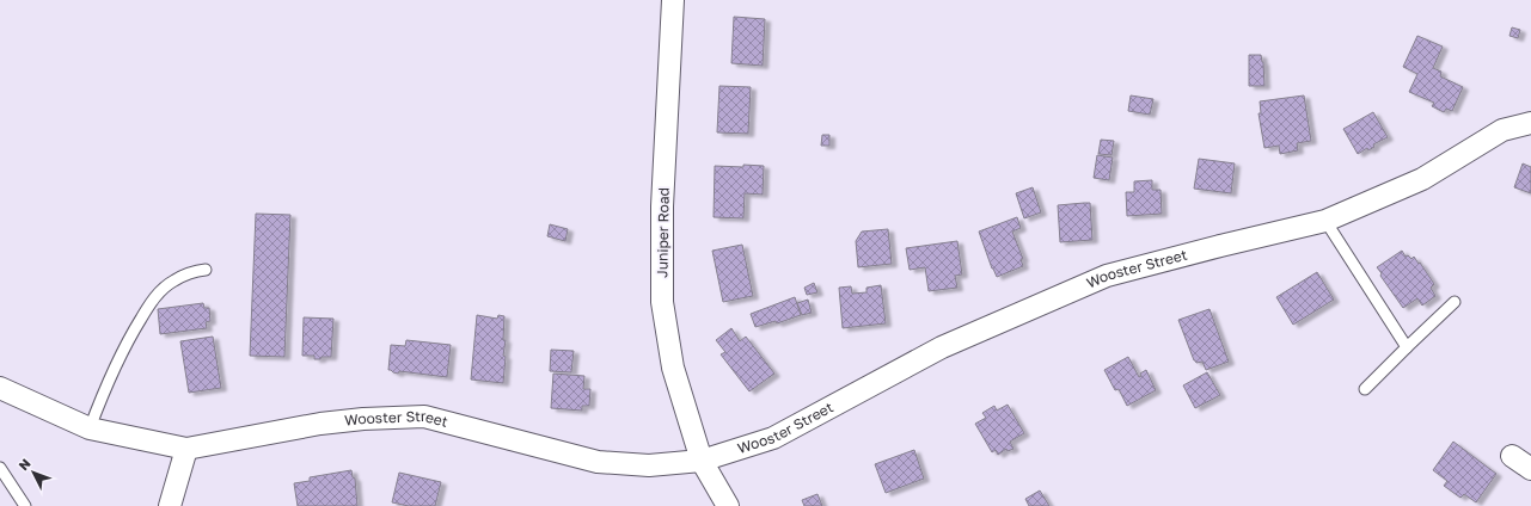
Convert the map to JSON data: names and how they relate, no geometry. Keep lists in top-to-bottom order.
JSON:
{
  "streets": {
    "street": ["Juniper Road", "Wooster Street"]
  },
  "crossings": [
    ["Juniper Road", "Wooster Street"]
  ],
  "north": "top left"
}
